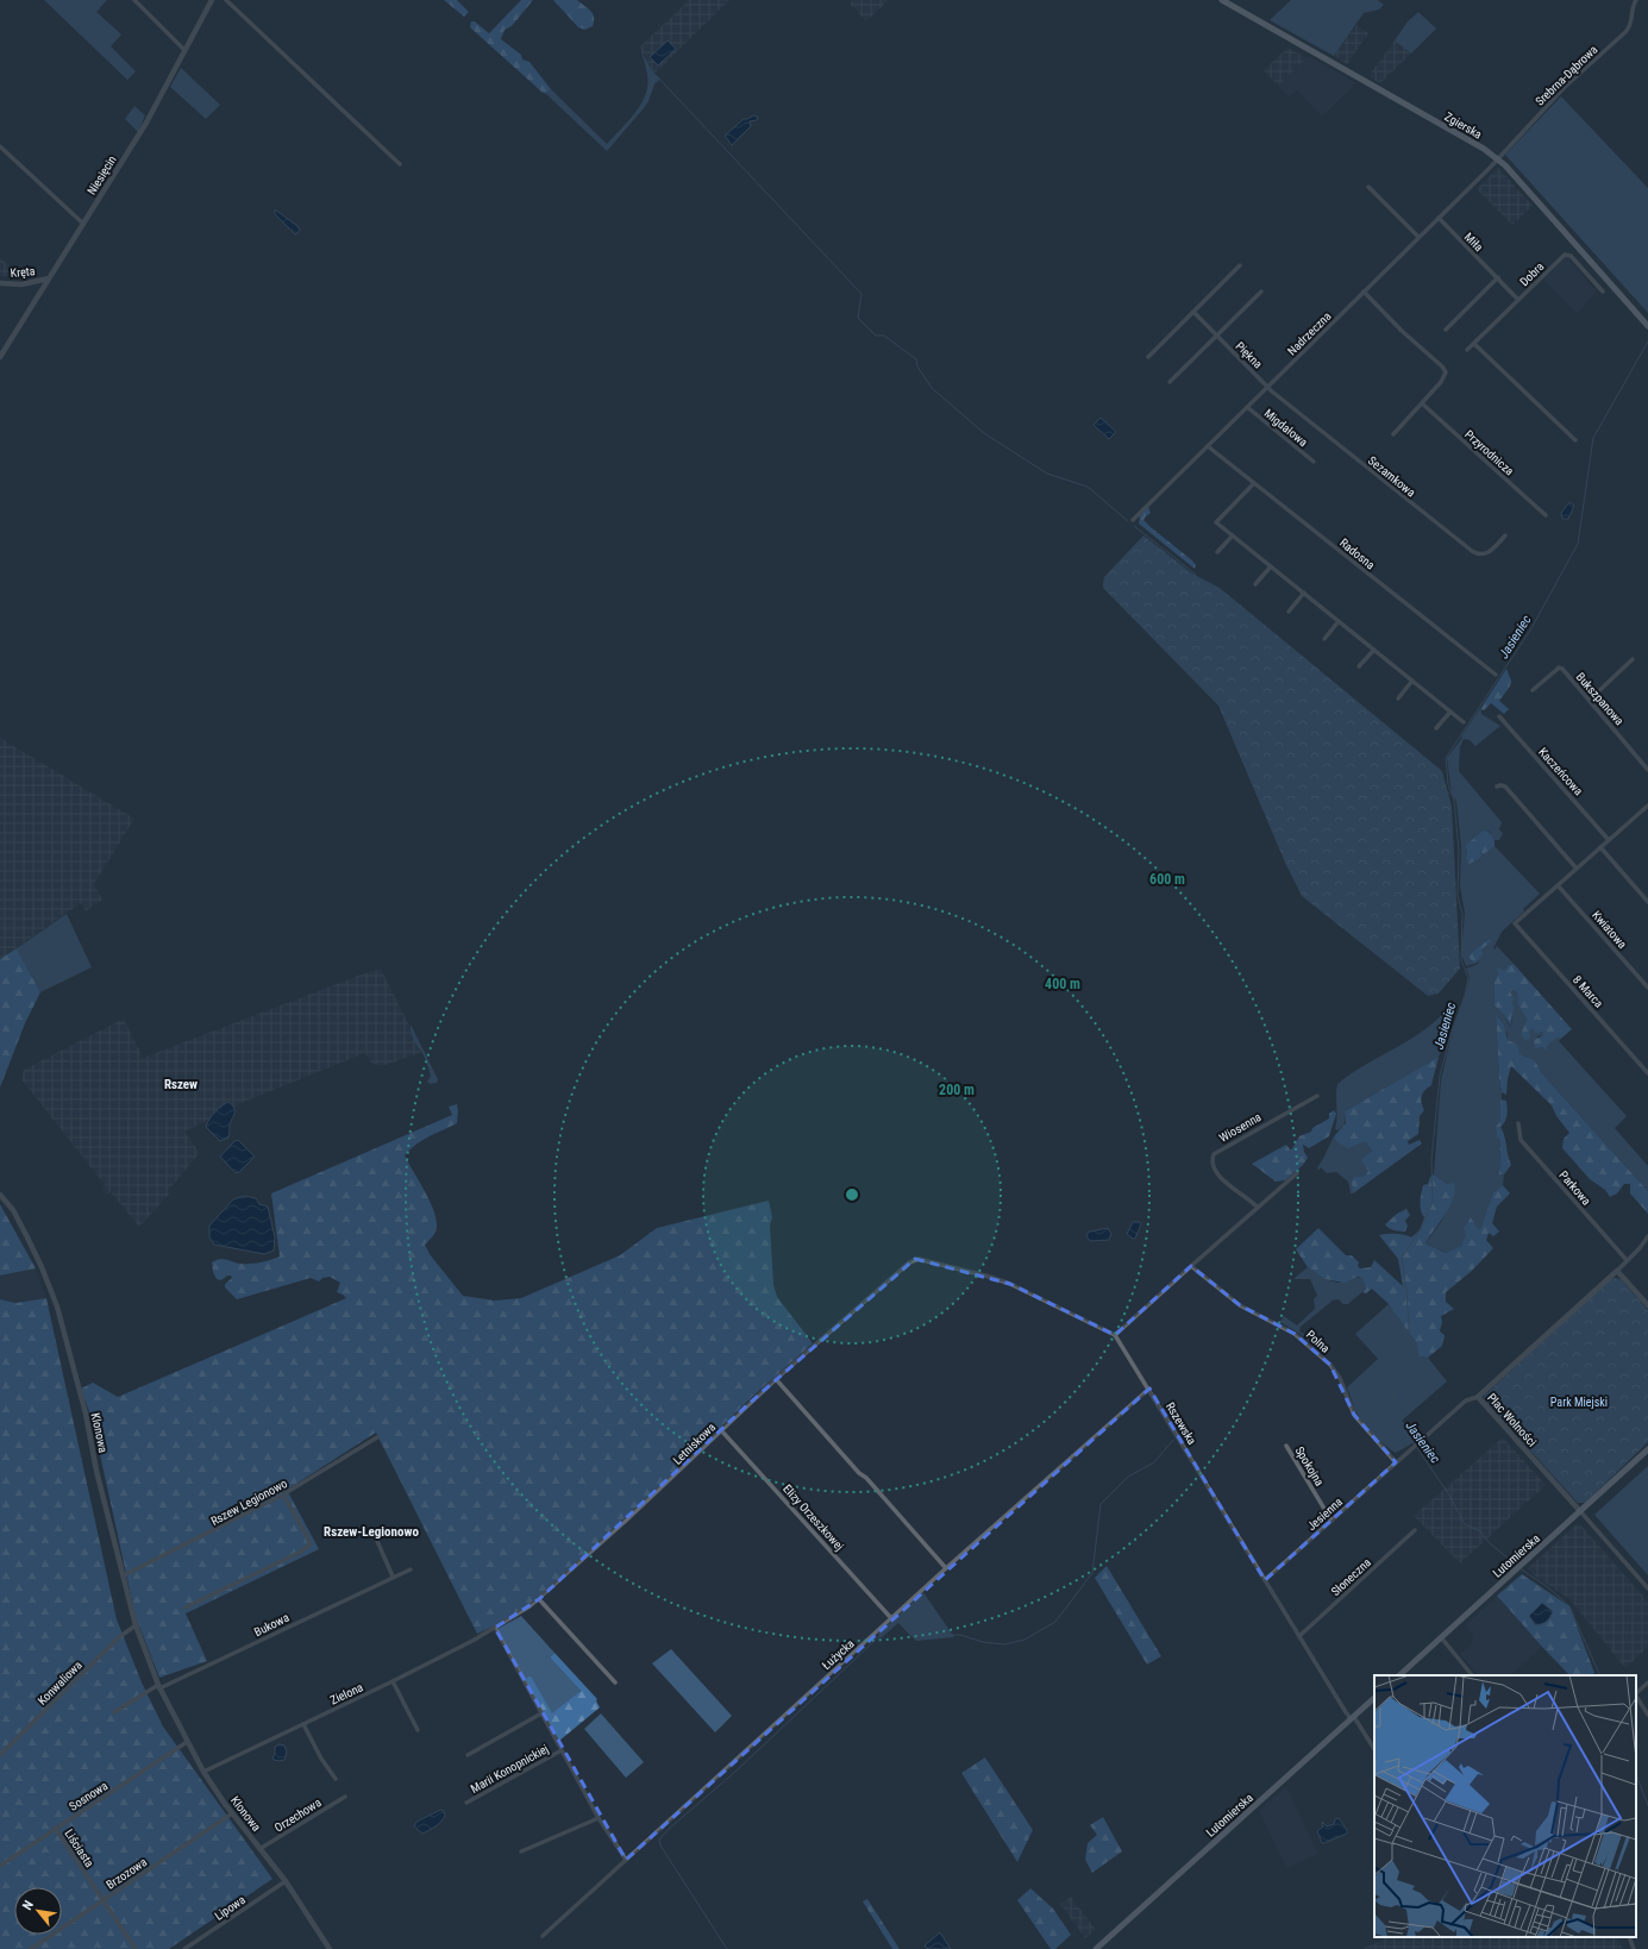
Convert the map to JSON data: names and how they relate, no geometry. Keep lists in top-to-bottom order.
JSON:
{
  "streets": {
    "main road": ["Zgierska", "Lutomierska"],
    "street": [
      "Srebrna-Dąbrowa",
      "Niesięcin",
      "Miła",
      "Kręta",
      "Dobra",
      "Nadrzeczna",
      "Piękna",
      "Migdałowa",
      "Przyrodnicza",
      "Sezamkowa",
      "Radosna",
      "Bukszpanowa",
      "Kaczeńcowa",
      "Kwiatowa",
      "8 Marca",
      "Wiosenna",
      "Parkowa",
      "Polna",
      "Plac Wolności",
      "Rszewska",
      "Klonowa",
      "Letniskowa",
      "Spokojna",
      "Rszew Legionowo",
      "Jesienna",
      "Elizy Orzeszkowej",
      "Słoneczna",
      "Bukowa",
      "Łużycka",
      "Konwaliowa",
      "Zielona",
      "Marii Konopnickiej",
      "Sosnowa",
      "Orzechowa",
      "Liściasta",
      "Brzozowa",
      "Lipowa"
    ]
  },
  "crossings": [
    ["Srebrna-Dąbrowa", "Zgierska"],
    ["Srebrna-Dąbrowa", "Nadrzeczna"],
    ["Zgierska", "Nadrzeczna"],
    ["Niesięcin", "Kręta"],
    ["Miła", "Dobra"],
    ["Miła", "Nadrzeczna"],
    ["Nadrzeczna", "Piękna"],
    ["Nadrzeczna", "Migdałowa"],
    ["Nadrzeczna", "Sezamkowa"],
    ["Nadrzeczna", "Radosna"],
    ["Piękna", "Sezamkowa"],
    ["Kwiatowa", "8 Marca"],
    ["Polna", "Jesienna"],
    ["Plac Wolności", "Lutomierska"],
    ["Rszewska", "Letniskowa"],
    ["Rszewska", "Jesienna"],
    ["Rszewska", "Lutomierska"],
    ["Rszewska", "Słoneczna"],
    ["Rszewska", "Łużycka"],
    ["Klonowa", "Rszew Legionowo"],
    ["Klonowa", "Bukowa"],
    ["Klonowa", "Konwaliowa"],
    ["Klonowa", "Zielona"],
    ["Klonowa", "Sosnowa"],
    ["Klonowa", "Orzechowa"],
    ["Klonowa", "Brzozowa"],
    ["Klonowa", "Lipowa"],
    ["Letniskowa", "Elizy Orzeszkowej"],
    ["Letniskowa", "Zielona"],
    ["Letniskowa", "Marii Konopnickiej"],
    ["Spokojna", "Jesienna"],
    ["Elizy Orzeszkowej", "Łużycka"],
    ["Łużycka", "Marii Konopnickiej"],
    ["Zielona", "Marii Konopnickiej"],
    ["Sosnowa", "Liściasta"],
    ["Liściasta", "Brzozowa"]
  ],
  "districts": ["Rszew", "Rszew-Legionowo"],
  "water": ["Jasieniec"],
  "parks": ["Park Miejski"],
  "north": "top left",
  "rings": ["600 m", "400 m", "200 m"]
}
